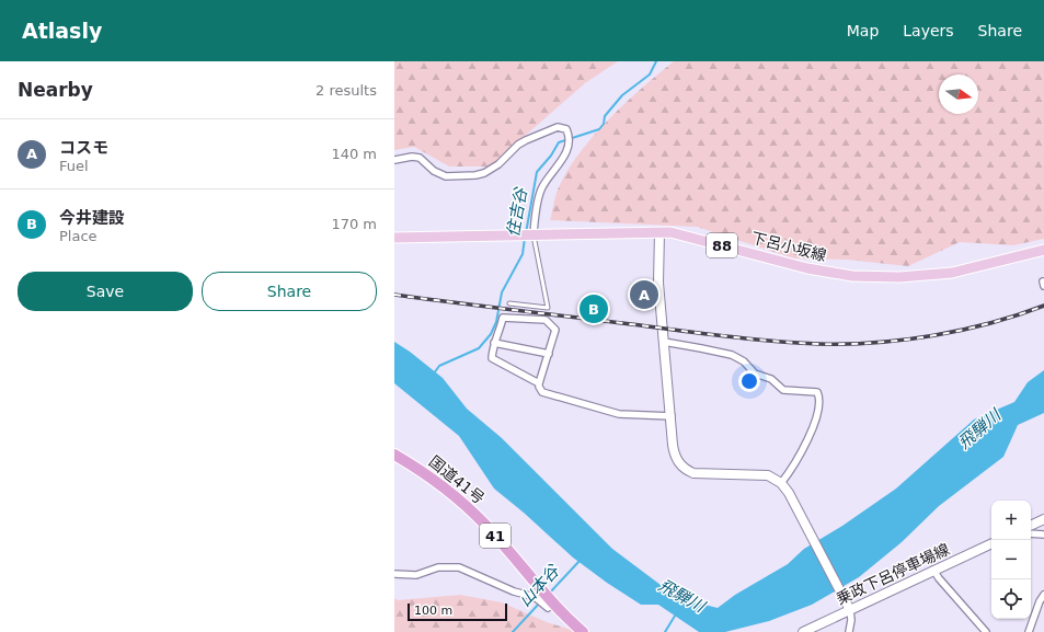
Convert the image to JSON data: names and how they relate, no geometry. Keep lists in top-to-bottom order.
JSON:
{
  "streets": {
    "highway": ["国道41号", "41"],
    "main road": ["88", "下呂小坂線"],
    "street": ["乗政下呂停車場線"]
  },
  "water": ["住吉谷", "飛騨川", "山本谷"],
  "scale_bar": "100 m",
  "north": "right",
  "page": {
    "header": "Atlasly",
    "nav": ["Map", "Layers", "Share"],
    "heading": ["Nearby", "2 results"],
    "list": [
      {
        "mark": "A",
        "name": "コスモ",
        "note": "Fuel",
        "value": "140 m"
      },
      {
        "mark": "B",
        "name": "今井建設",
        "note": "Place",
        "value": "170 m"
      }
    ],
    "buttons": ["Save", "Share"],
    "pins": ["A", "B"],
    "map_buttons": ["+", "−"],
    "scale": "100 m"
  }
}
